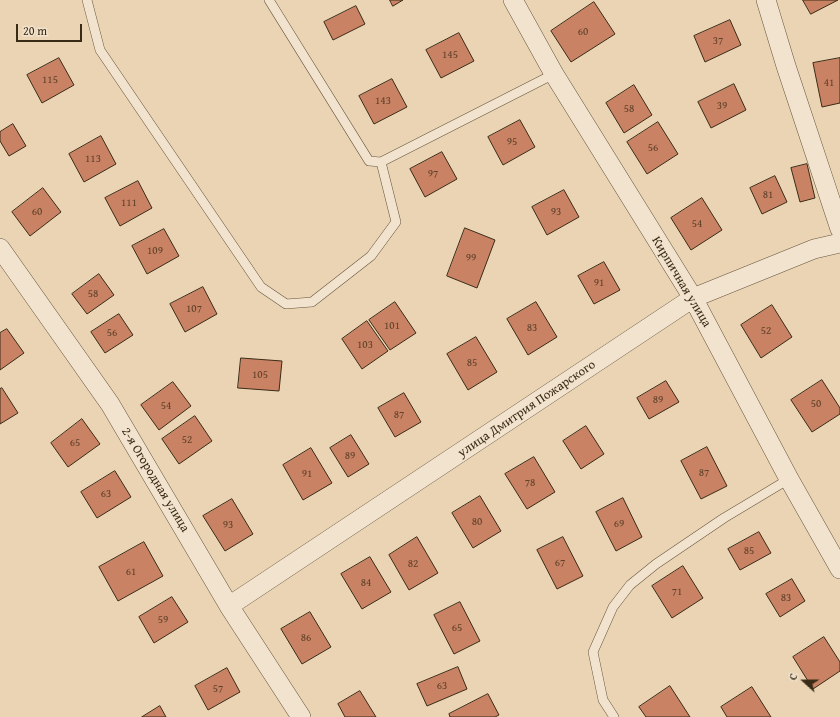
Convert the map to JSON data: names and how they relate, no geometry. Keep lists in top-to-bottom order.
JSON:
{
  "streets": {
    "street": ["Кирпичная улица", "улица Дмитрия Пожарского", "2-я Огородная улица"]
  },
  "crossings": [
    ["Кирпичная улица", "улица Дмитрия Пожарского"],
    ["улица Дмитрия Пожарского", "2-я Огородная улица"]
  ],
  "house_numbers": [
    "60",
    "37",
    "145",
    "115",
    "41",
    "143",
    "39",
    "58",
    "95",
    "56",
    "113",
    "97",
    "81",
    "111",
    "60",
    "93",
    "54",
    "109",
    "99",
    "91",
    "58",
    "107",
    "101",
    "83",
    "52",
    "56",
    "103",
    "85",
    "105",
    "89",
    "50",
    "54",
    "87",
    "52",
    "65",
    "89",
    "87",
    "91",
    "78",
    "63",
    "80",
    "69",
    "93",
    "85",
    "67",
    "82",
    "61",
    "84",
    "71",
    "83",
    "59",
    "65",
    "86",
    "63",
    "57"
  ],
  "scale_bar": "20 m",
  "north": "left"
}
